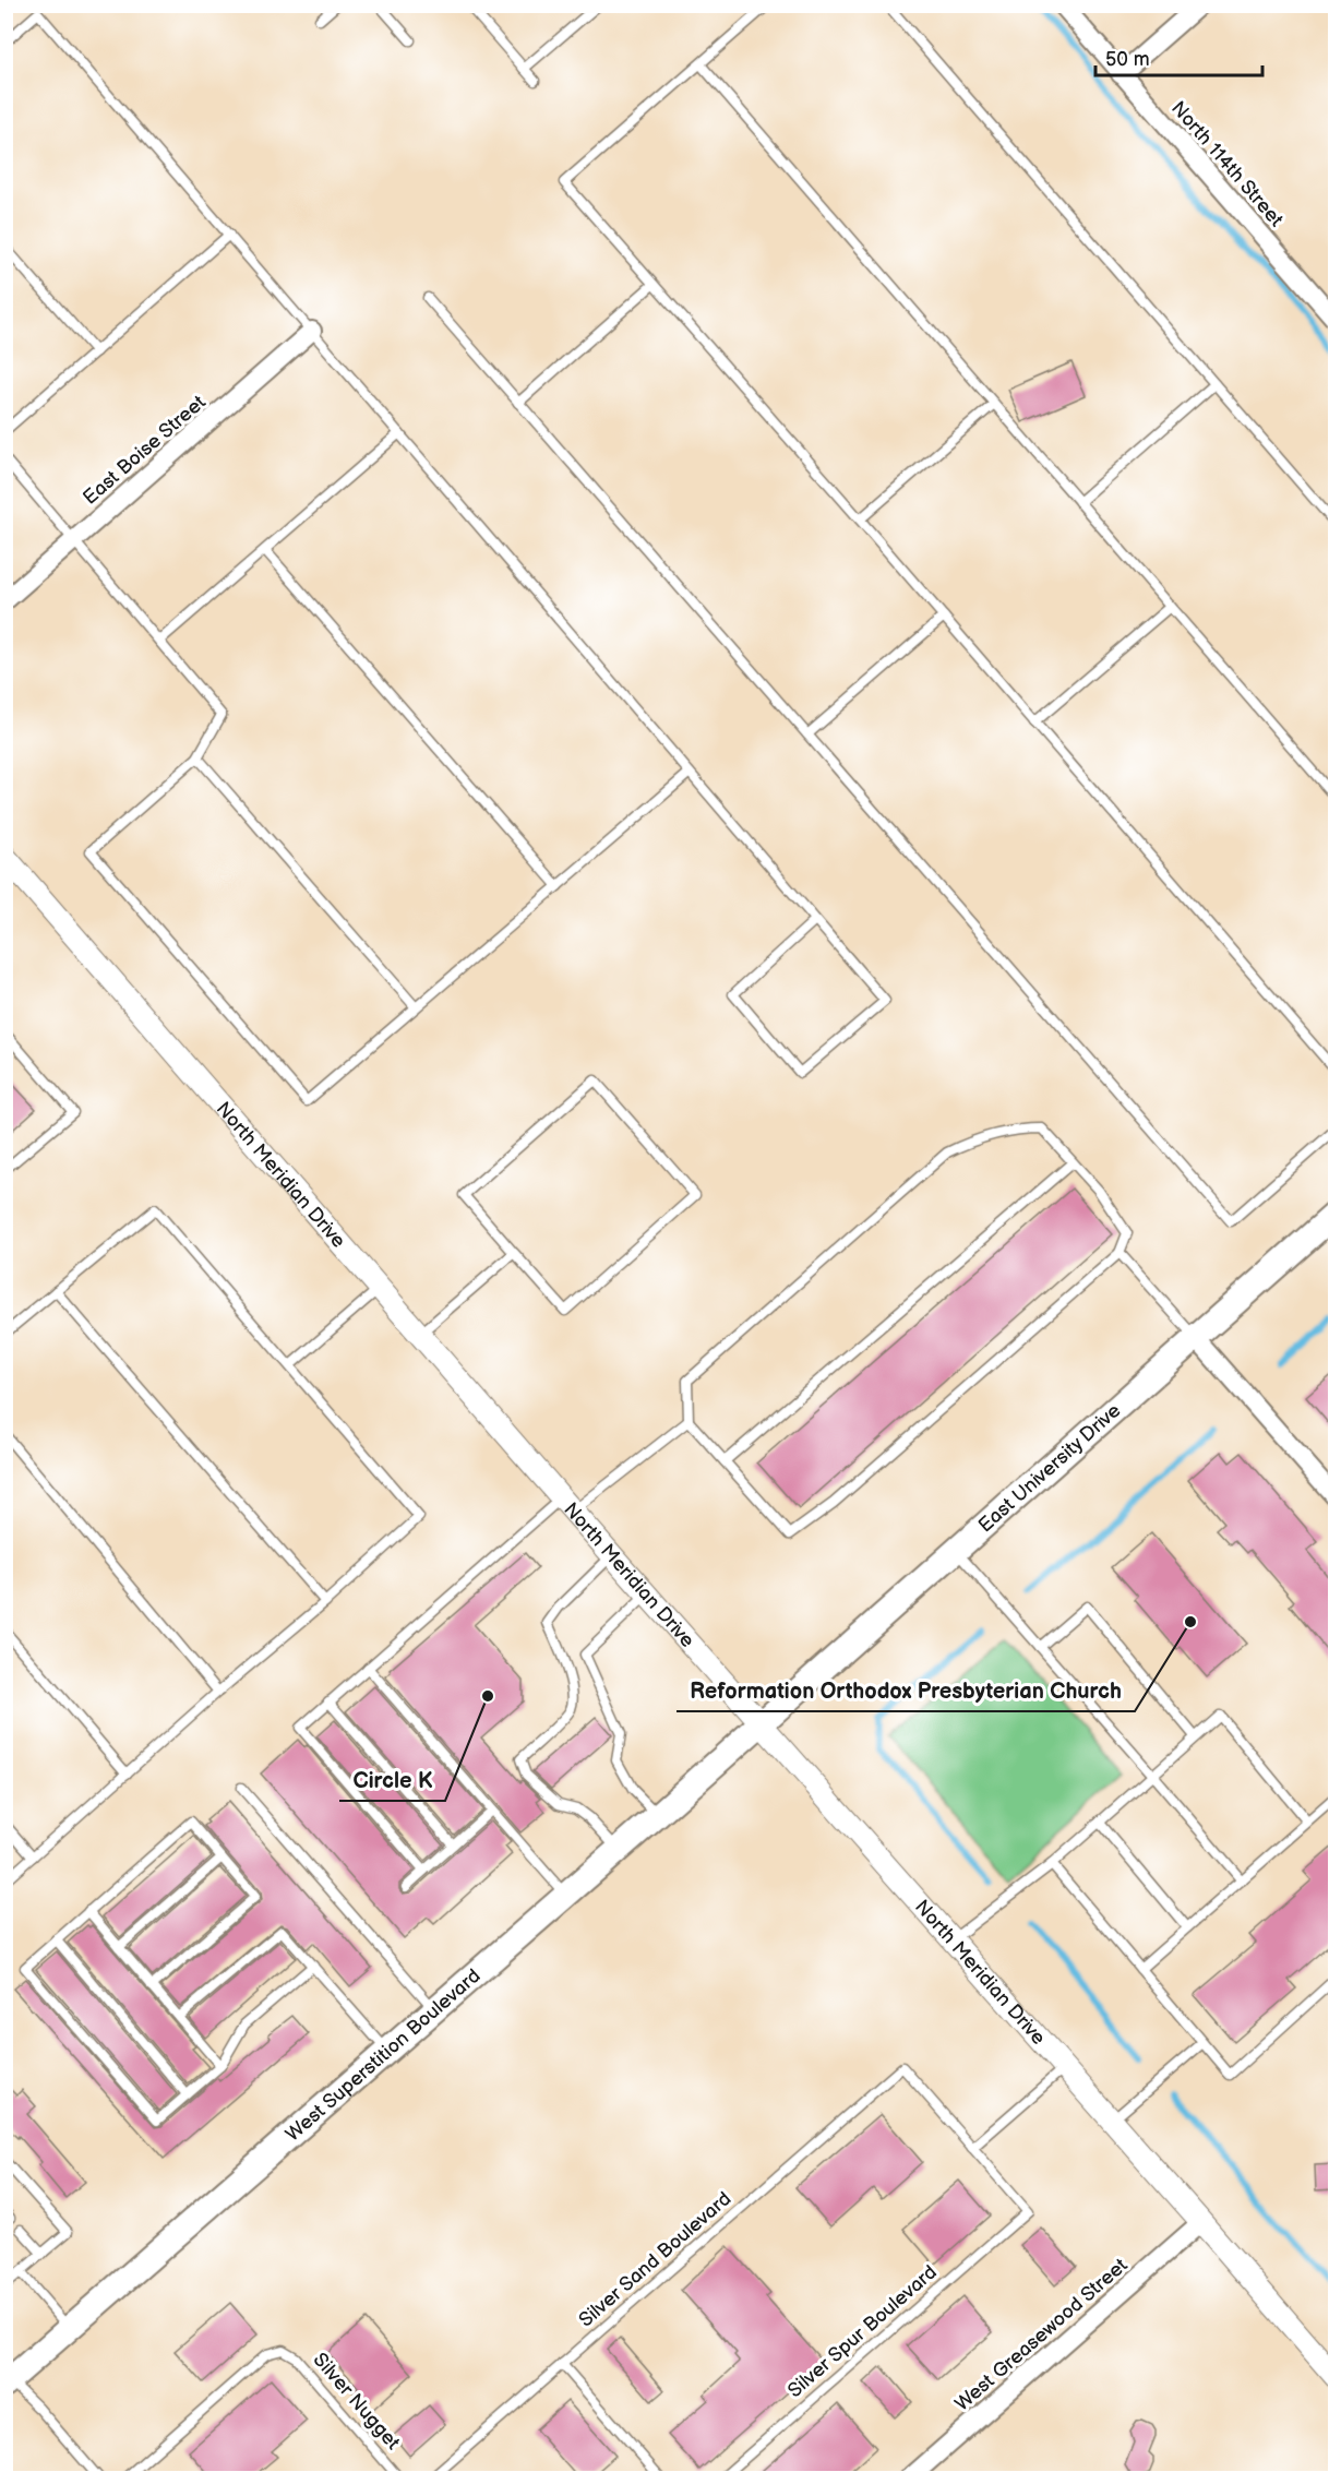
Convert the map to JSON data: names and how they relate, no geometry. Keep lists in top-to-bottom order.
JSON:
{
  "streets": {
    "main road": ["East University Drive", "West Superstition Boulevard"],
    "street": [
      "North 114th Street",
      "East Boise Street",
      "North Meridian Drive",
      "West Greasewood Street"
    ],
    "lane": ["Silver Sand Boulevard", "Silver Spur Boulevard", "Silver Nugget"]
  },
  "crossings": [
    ["North Meridian Drive", "East University Drive"],
    ["North Meridian Drive", "West Superstition Boulevard"],
    ["North Meridian Drive", "West Greasewood Street"],
    ["East University Drive", "West Superstition Boulevard"],
    ["Silver Sand Boulevard", "Silver Spur Boulevard"]
  ],
  "places": ["Reformation Orthodox Presbyterian Church", "Circle K"],
  "scale_bar": "50 m"
}
